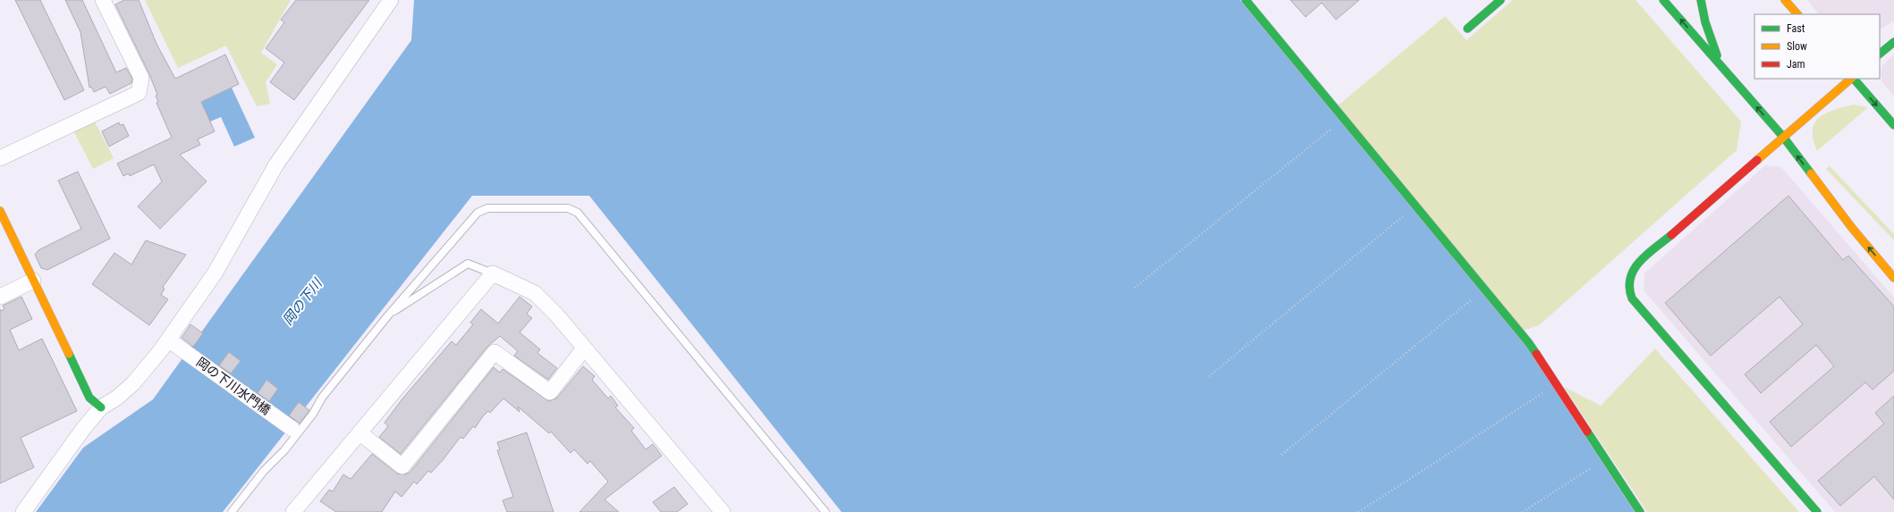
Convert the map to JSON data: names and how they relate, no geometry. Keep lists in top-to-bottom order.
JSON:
{
  "streets": {
    "street": ["岡の下川水門橋"]
  },
  "water": ["岡の下川"],
  "legend": ["Fast", "Slow", "Jam"]
}
